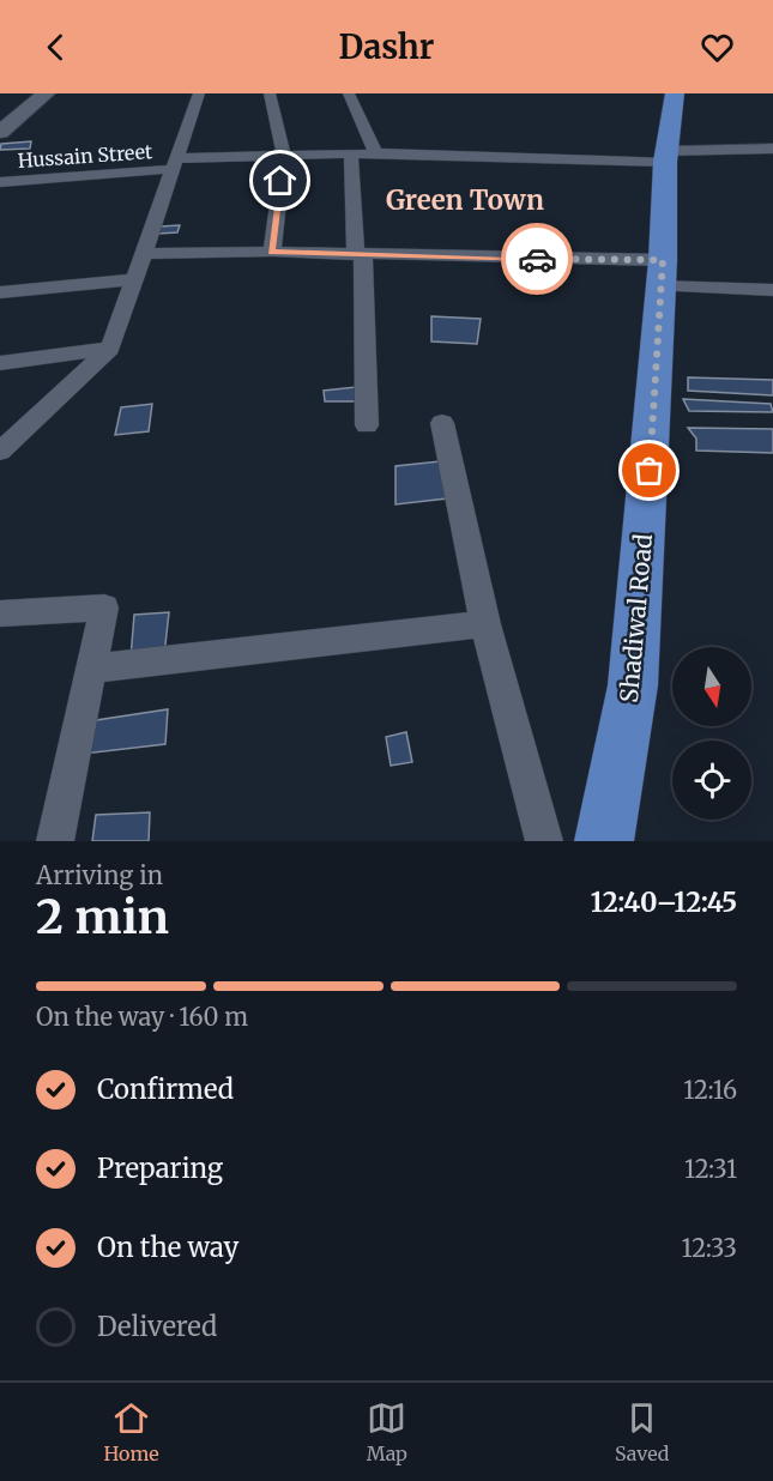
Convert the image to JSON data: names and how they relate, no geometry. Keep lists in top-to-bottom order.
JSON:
{
  "streets": {
    "main road": ["Shadiwal Road"],
    "street": ["Hussain Street"]
  },
  "crossings": [
    ["Hussain Street", "Shadiwal Road"]
  ],
  "districts": ["Green Town"],
  "north": "bottom",
  "page": {
    "header": "Dashr",
    "heading": ["2 min", "Arriving in", "12:40–12:45"],
    "bar": "On the way · 160 m",
    "list": [
      ["Confirmed", "12:16"],
      ["Preparing", "12:31"],
      ["On the way", "12:33"],
      "Delivered"
    ],
    "tabs": ["Home", "Map", "Saved"]
  }
}
